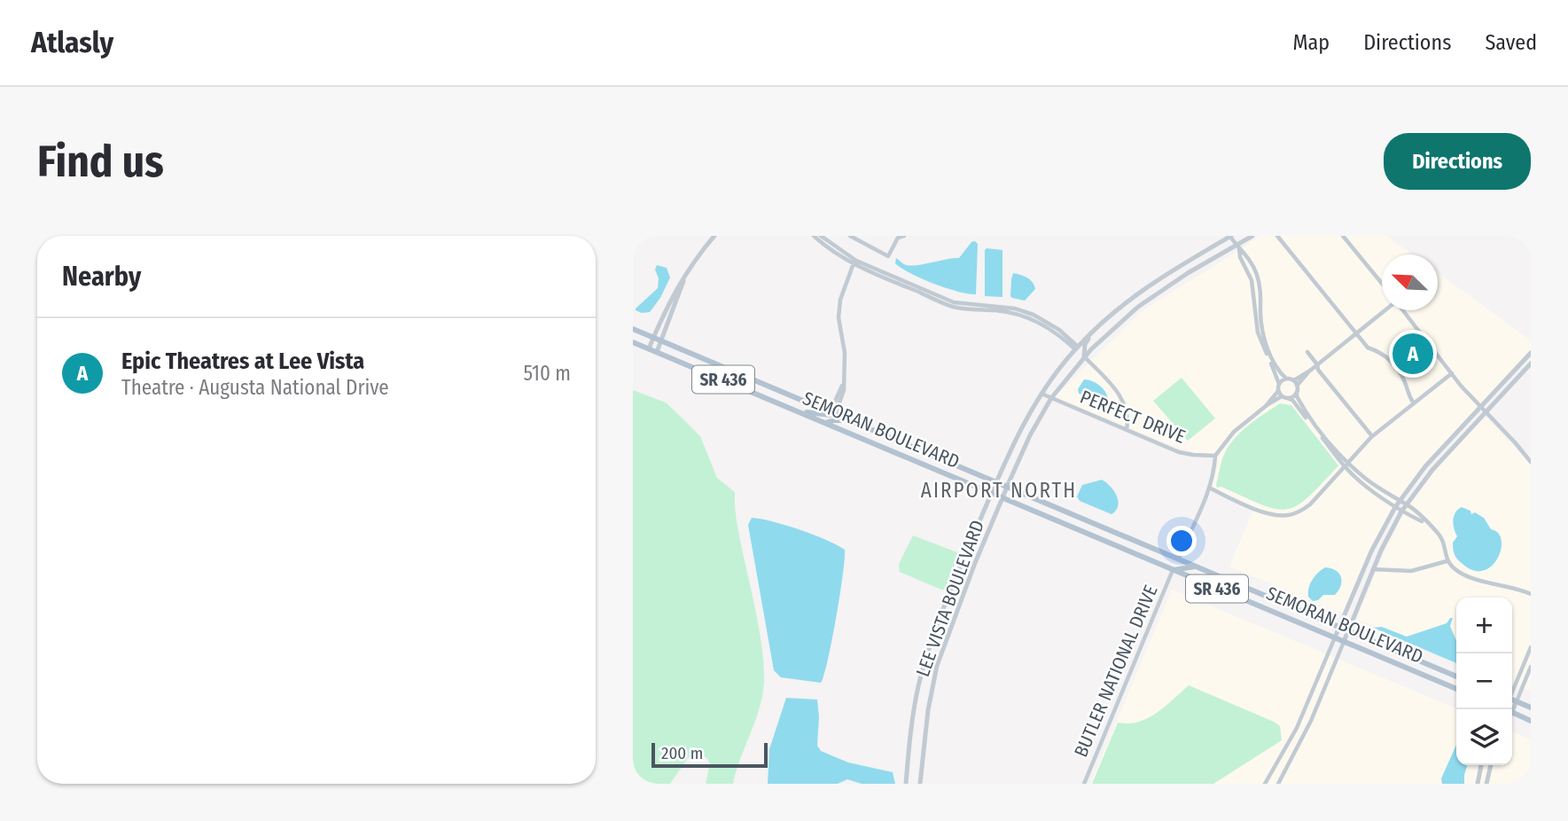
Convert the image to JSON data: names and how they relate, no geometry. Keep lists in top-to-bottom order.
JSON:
{
  "streets": {
    "main road": ["SR 436", "SEMORAN BOULEVARD"],
    "street": ["PERFECT DRIVE", "LEE VISTA BOULEVARD", "BUTLER NATIONAL DRIVE"]
  },
  "crossings": [
    ["PERFECT DRIVE", "LEE VISTA BOULEVARD"],
    ["SEMORAN BOULEVARD", "LEE VISTA BOULEVARD"],
    ["SEMORAN BOULEVARD", "BUTLER NATIONAL DRIVE"]
  ],
  "districts": ["AIRPORT NORTH"],
  "scale_bar": "200 m",
  "north": "top left",
  "page": {
    "header": "Atlasly",
    "nav": ["Map", "Directions", "Saved"],
    "buttons": "Directions",
    "title": "Find us",
    "heading": "Nearby",
    "list": [
      {
        "mark": "A",
        "name": "Epic Theatres at Lee Vista",
        "note": "Theatre · Augusta National Drive",
        "value": "510 m"
      }
    ],
    "pins": "A",
    "map_buttons": ["+", "−"],
    "scale": "200 m"
  }
}
